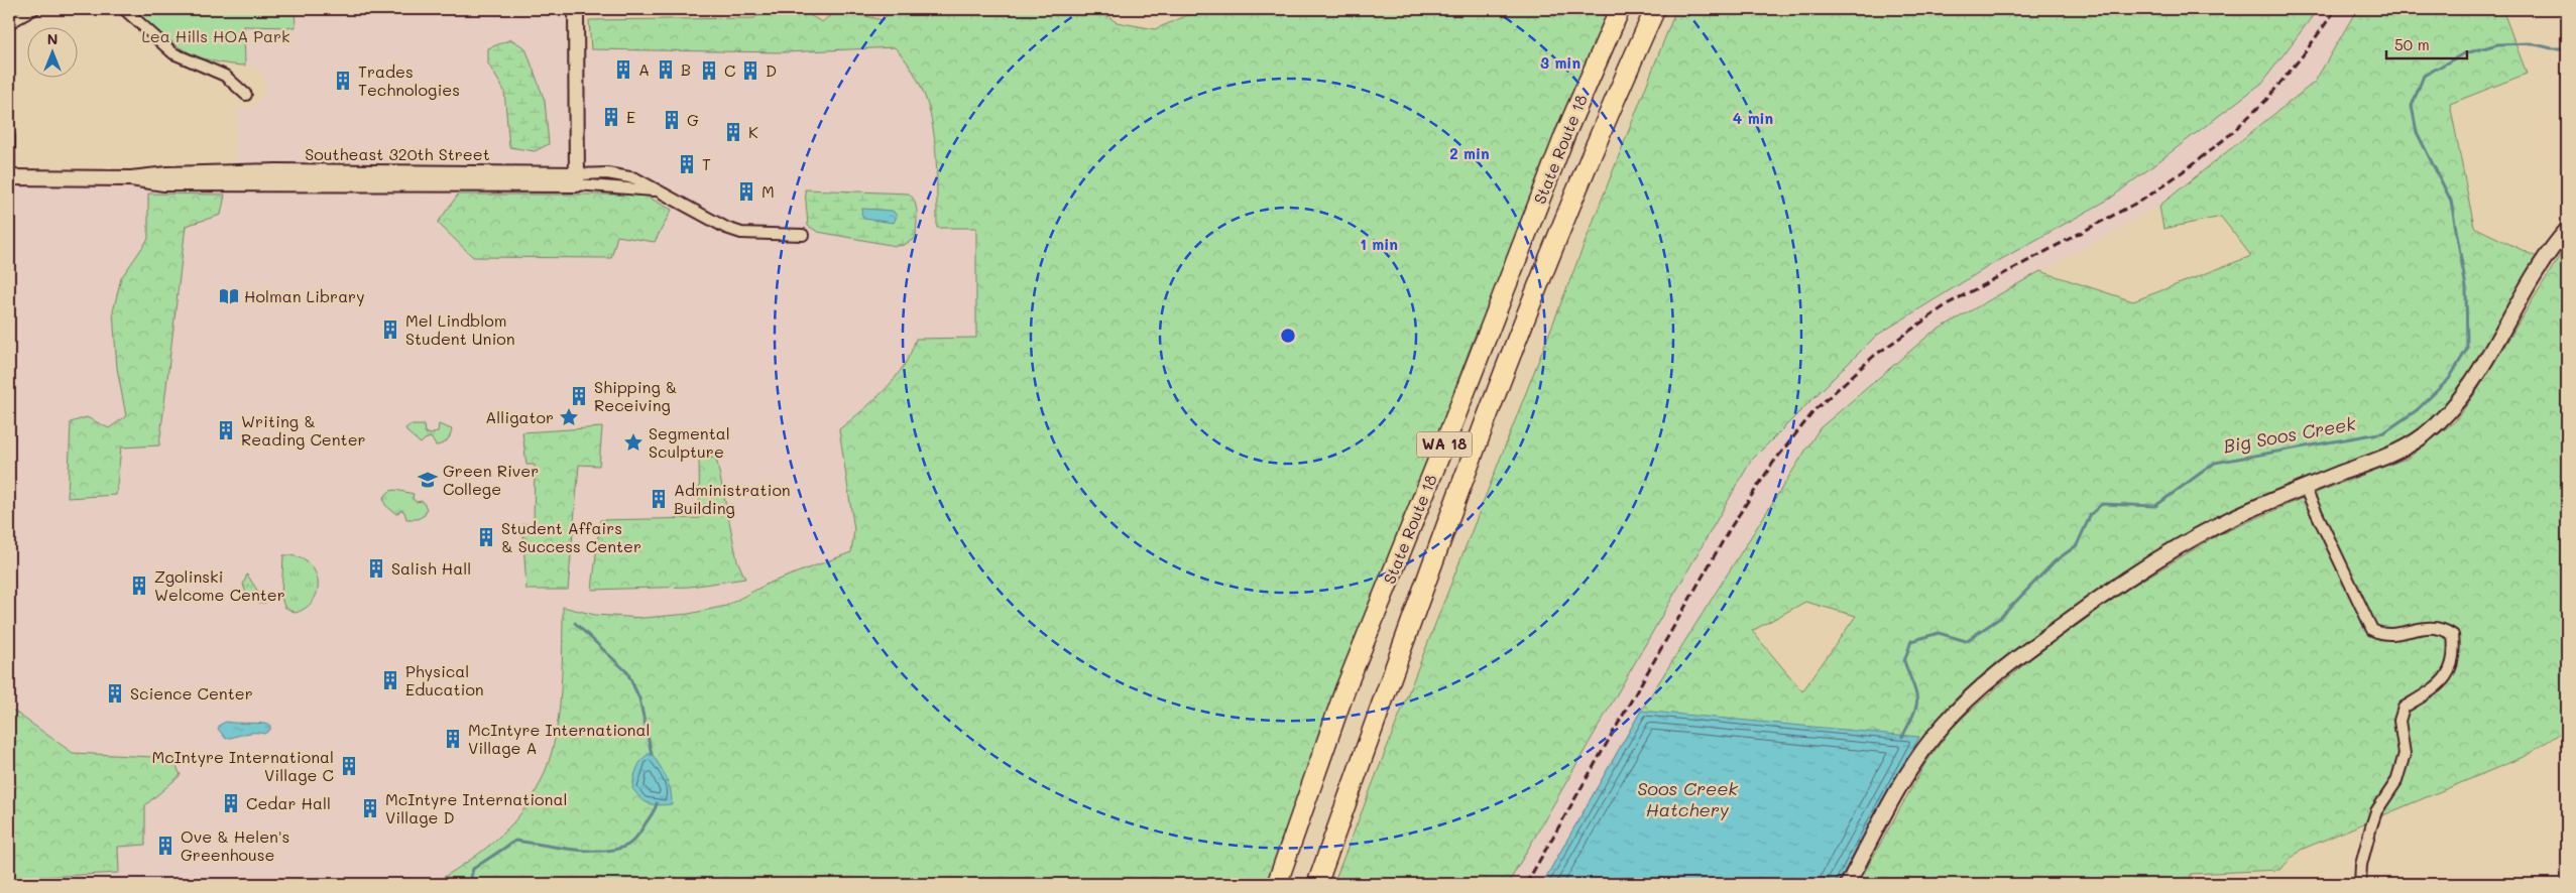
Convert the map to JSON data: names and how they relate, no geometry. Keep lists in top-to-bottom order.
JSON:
{
  "streets": {
    "highway": ["State Route 18", "WA 18"],
    "main road": ["Southeast 320th Street"]
  },
  "water": ["Big Soos Creek", "Soos Creek Hatchery"],
  "parks": ["Lea Hills HOA Park"],
  "places": {
    "building": [
      "A",
      "B",
      "C",
      "D",
      "Trades Technologies",
      "E",
      "G",
      "K",
      "T",
      "M",
      "Mel Lindblom Student Union",
      "Shipping & Receiving",
      "Writing & Reading Center",
      "Administration Building",
      "Student Affairs & Success Center",
      "Salish Hall",
      "Zgolinski Welcome Center",
      "Physical Education",
      "Science Center",
      "McIntyre International Village A",
      "McIntyre International Village C",
      "Cedar Hall",
      "McIntyre International Village D",
      "Ove & Helen's Greenhouse"
    ],
    "library": ["Holman Library"],
    "place": ["Alligator", "Segmental Sculpture"],
    "school or university": ["Green River College"]
  },
  "scale_bar": "50 m",
  "north": "top",
  "rings": [
    "3 min",
    "4 min",
    "2 min",
    "1 min"
  ]
}
